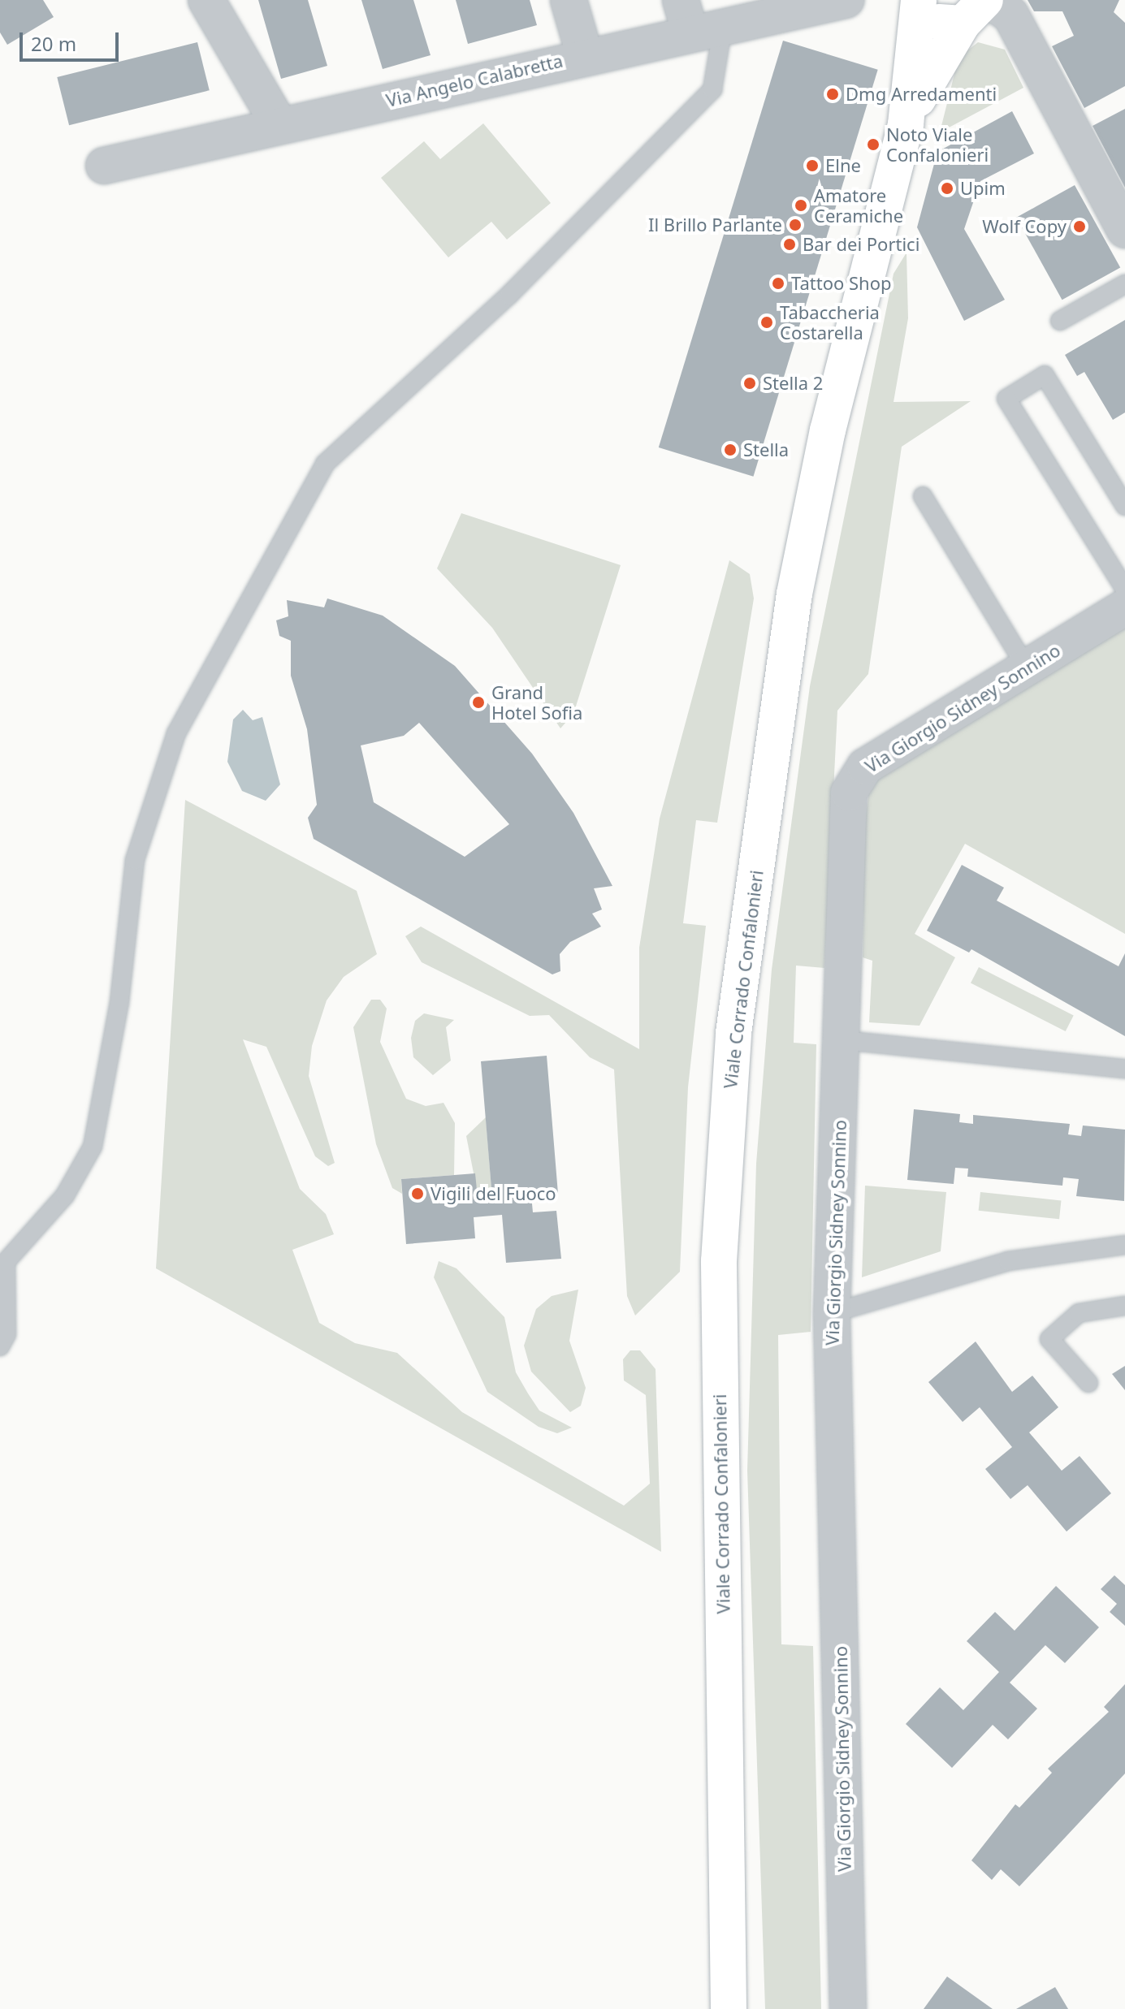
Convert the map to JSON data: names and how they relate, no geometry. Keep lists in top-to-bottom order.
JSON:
{
  "streets": {
    "main road": ["Viale Corrado Confalonieri"],
    "street": ["Via Angelo Calabretta", "Via Giorgio Sidney Sonnino"]
  },
  "places": [
    "Dmg Arredamenti",
    "Noto Viale Confalonieri",
    "Elne",
    "Upim",
    "Amatore Ceramiche",
    "Il Brillo Parlante",
    "Wolf Copy",
    "Bar dei Portici",
    "Tattoo Shop",
    "Tabaccheria Costarella",
    "Stella 2",
    "Stella",
    "Grand Hotel Sofia",
    "Vigili del Fuoco"
  ],
  "scale_bar": "20 m"
}
